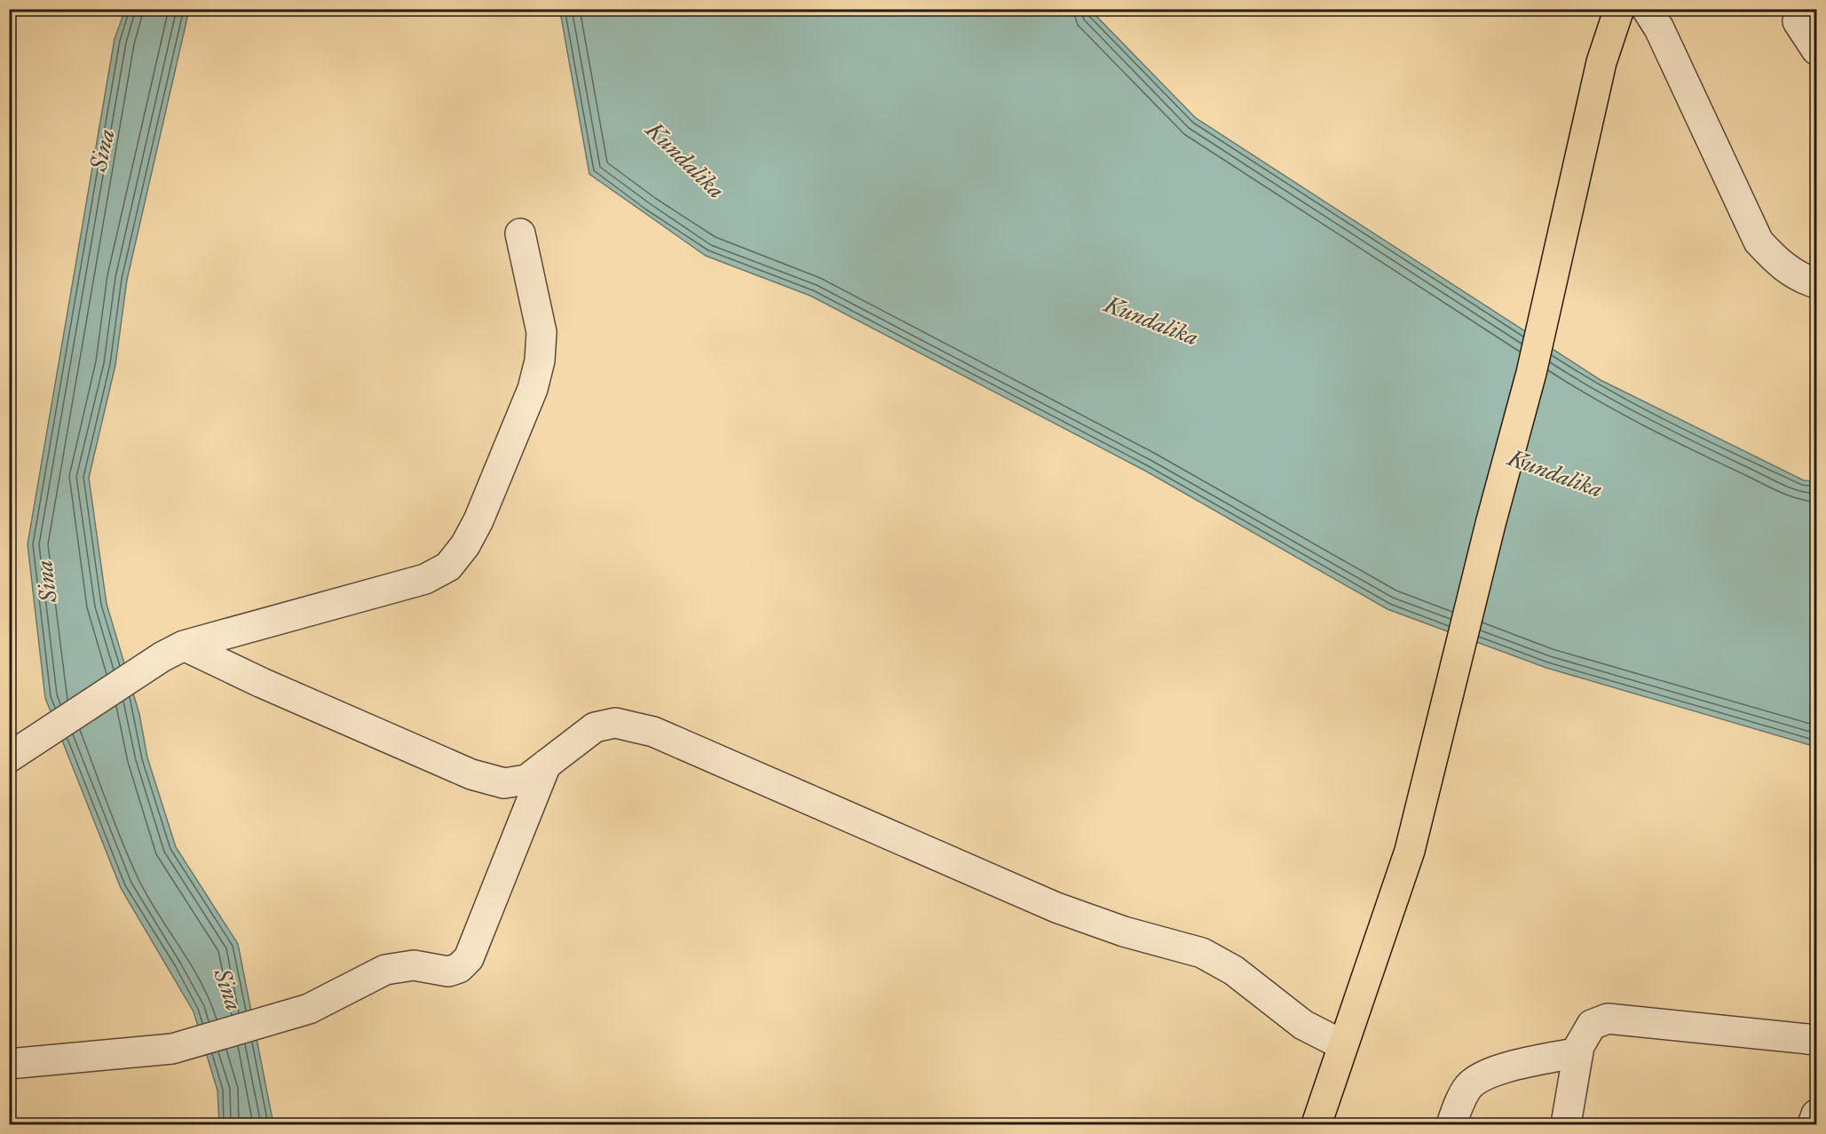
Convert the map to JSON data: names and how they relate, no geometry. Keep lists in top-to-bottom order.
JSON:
{
  "water": ["Sina", "Kundalika"]
}
